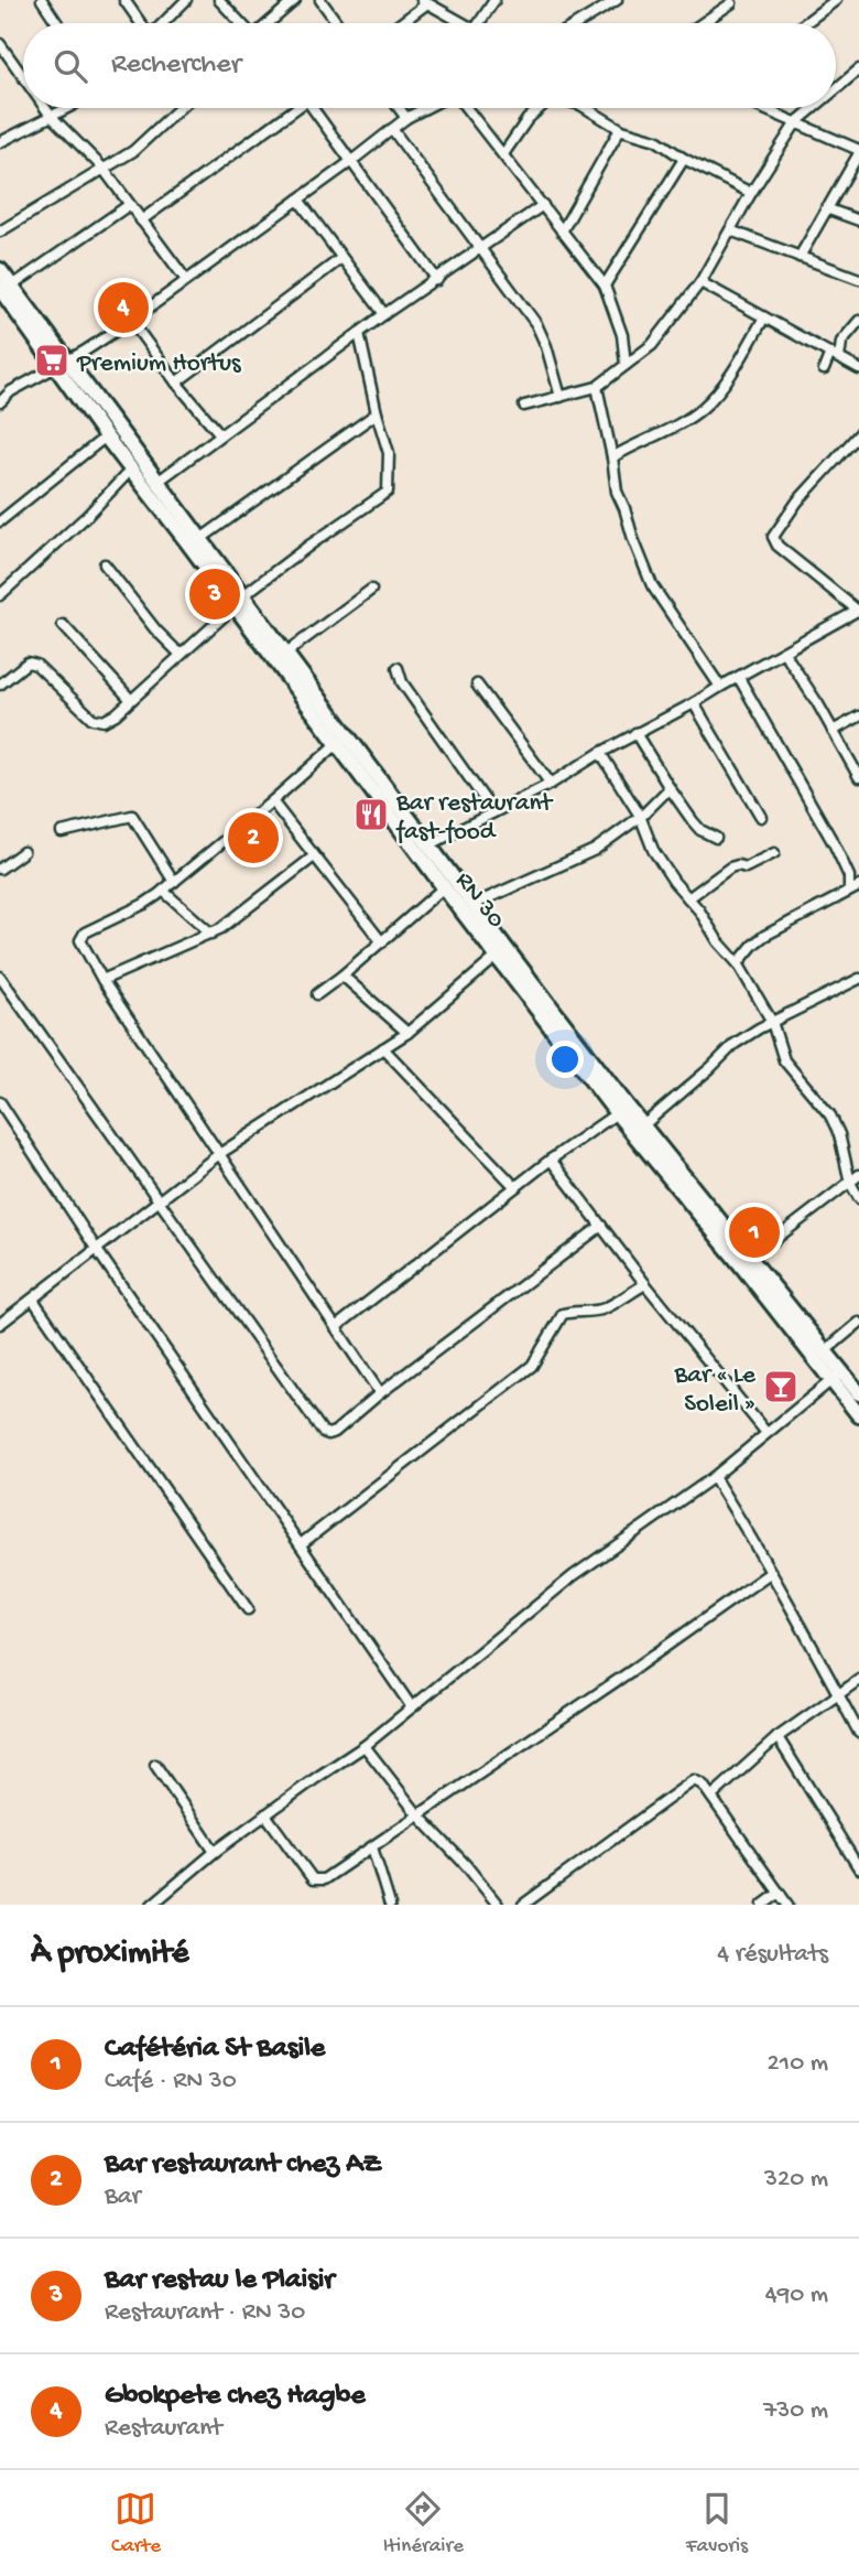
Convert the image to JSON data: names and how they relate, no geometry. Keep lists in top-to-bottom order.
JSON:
{
  "streets": {
    "main road": ["RN 30"]
  },
  "places": {
    "supermarket": ["Premium Hortus"],
    "restaurant": ["Bar restaurant fast-food"],
    "bar": ["Bar « Le Soleil »"]
  },
  "page": {
    "search": "Rechercher",
    "pins": [
      "4",
      "3",
      "2",
      "1"
    ],
    "heading": ["À proximité", "4 résultats"],
    "list": [
      {
        "mark": "1",
        "name": "Cafétéria St Basile",
        "note": "Café · RN 30",
        "value": "210 m"
      },
      {
        "mark": "2",
        "name": "Bar restaurant chez AZ",
        "note": "Bar",
        "value": "320 m"
      },
      {
        "mark": "3",
        "name": "Bar restau le Plaisir",
        "note": "Restaurant · RN 30",
        "value": "490 m"
      },
      {
        "mark": "4",
        "name": "Gbokpete chez Hagbe",
        "note": "Restaurant",
        "value": "730 m"
      }
    ],
    "nav": ["Carte", "Itinéraire", "Favoris"]
  }
}
